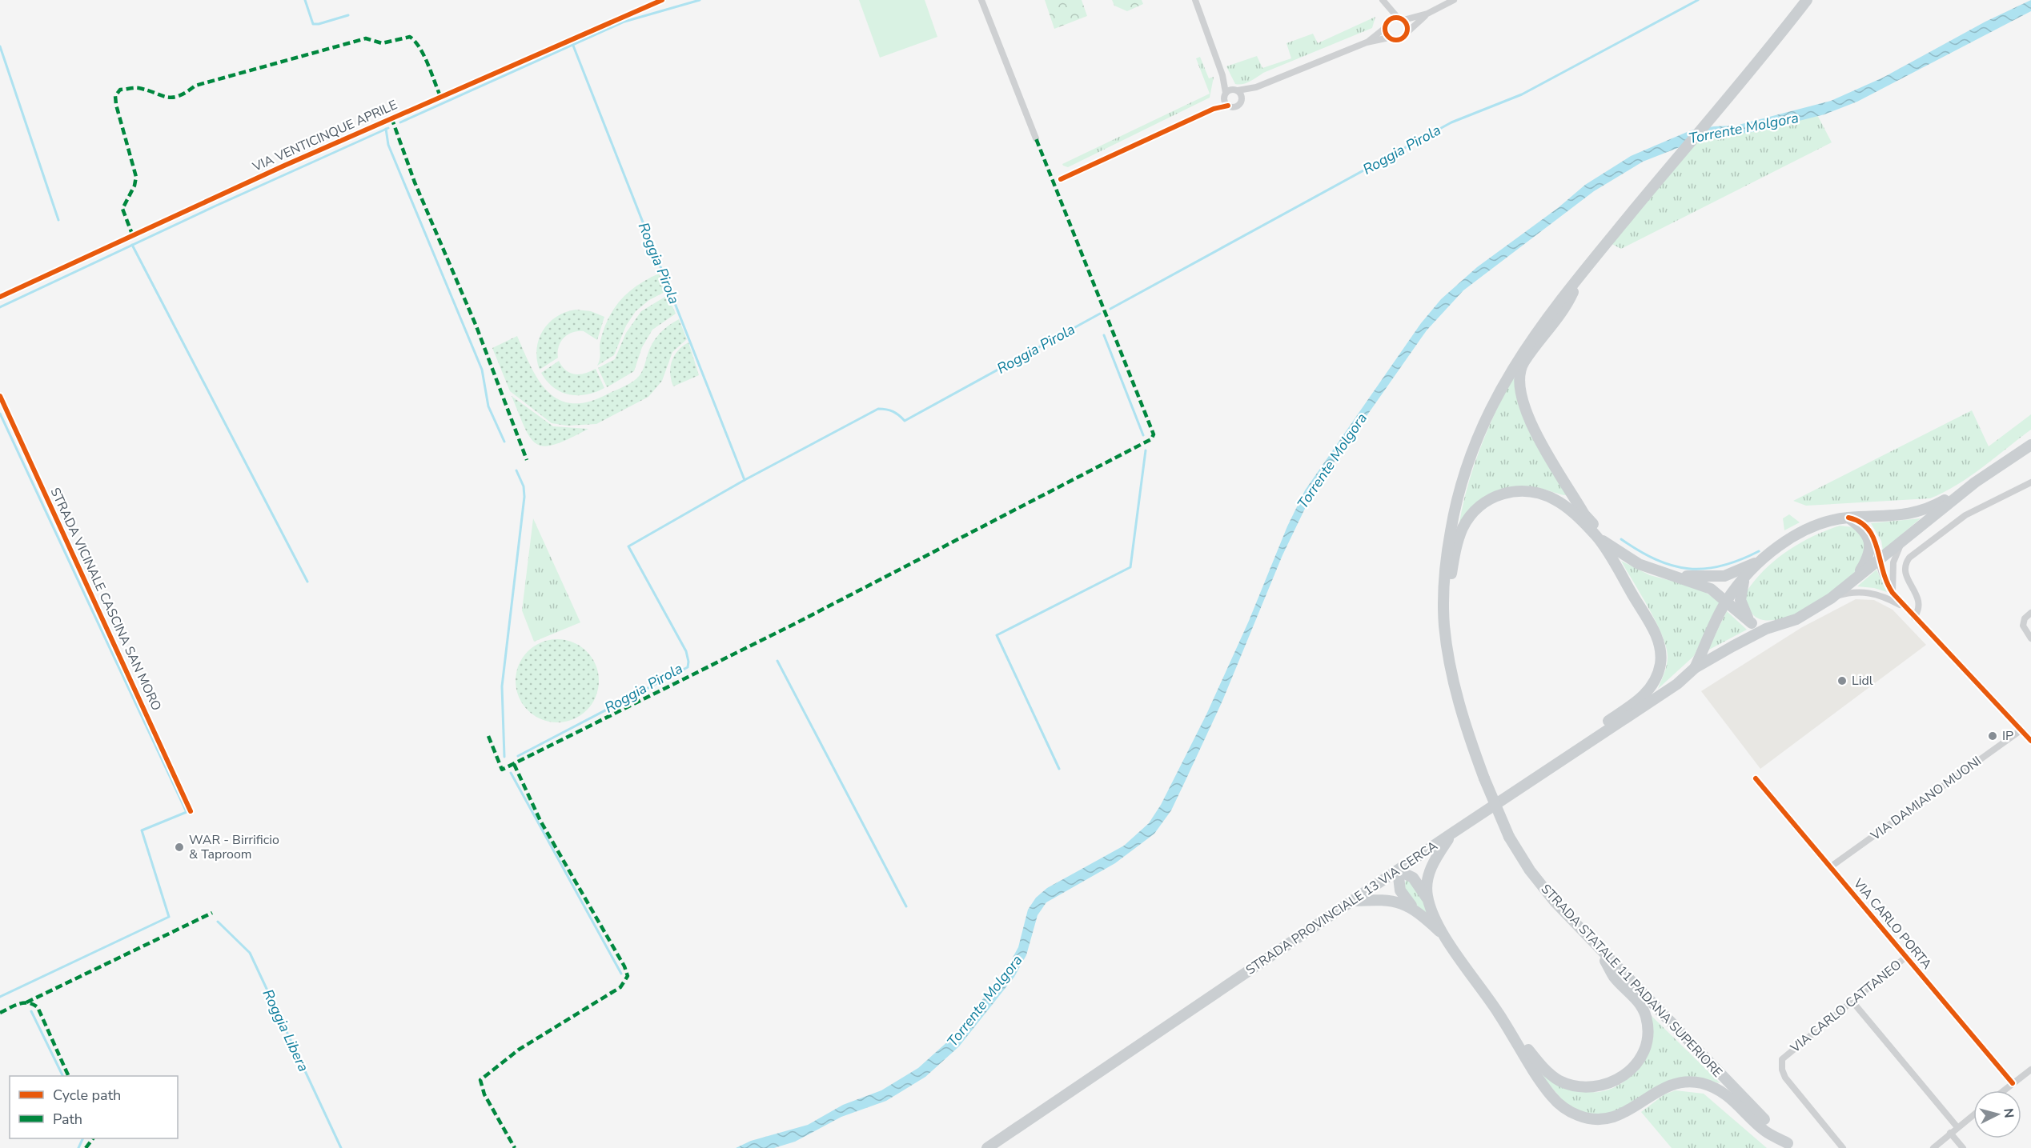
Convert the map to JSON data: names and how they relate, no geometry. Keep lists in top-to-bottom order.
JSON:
{
  "streets": {
    "main road": ["STRADA PROVINCIALE 13 VIA CERCA", "STRADA STATALE 11 PADANA SUPERIORE"],
    "street": [
      "VIA VENTICINQUE APRILE",
      "STRADA VICINALE CASCINA SAN MORO",
      "VIA DAMIANO MUONI",
      "VIA CARLO PORTA",
      "VIA CARLO CATTANEO"
    ]
  },
  "crossings": [
    ["VIA DAMIANO MUONI", "VIA CARLO PORTA"],
    ["VIA CARLO PORTA", "VIA CARLO CATTANEO"]
  ],
  "water": ["Torrente Molgora", "Roggia Pirola", "Roggia Libera"],
  "places": ["Lidl", "IP", "WAR - Birrificio & Taproom"],
  "legend": ["Cycle path", "Path"],
  "north": "right"
}
